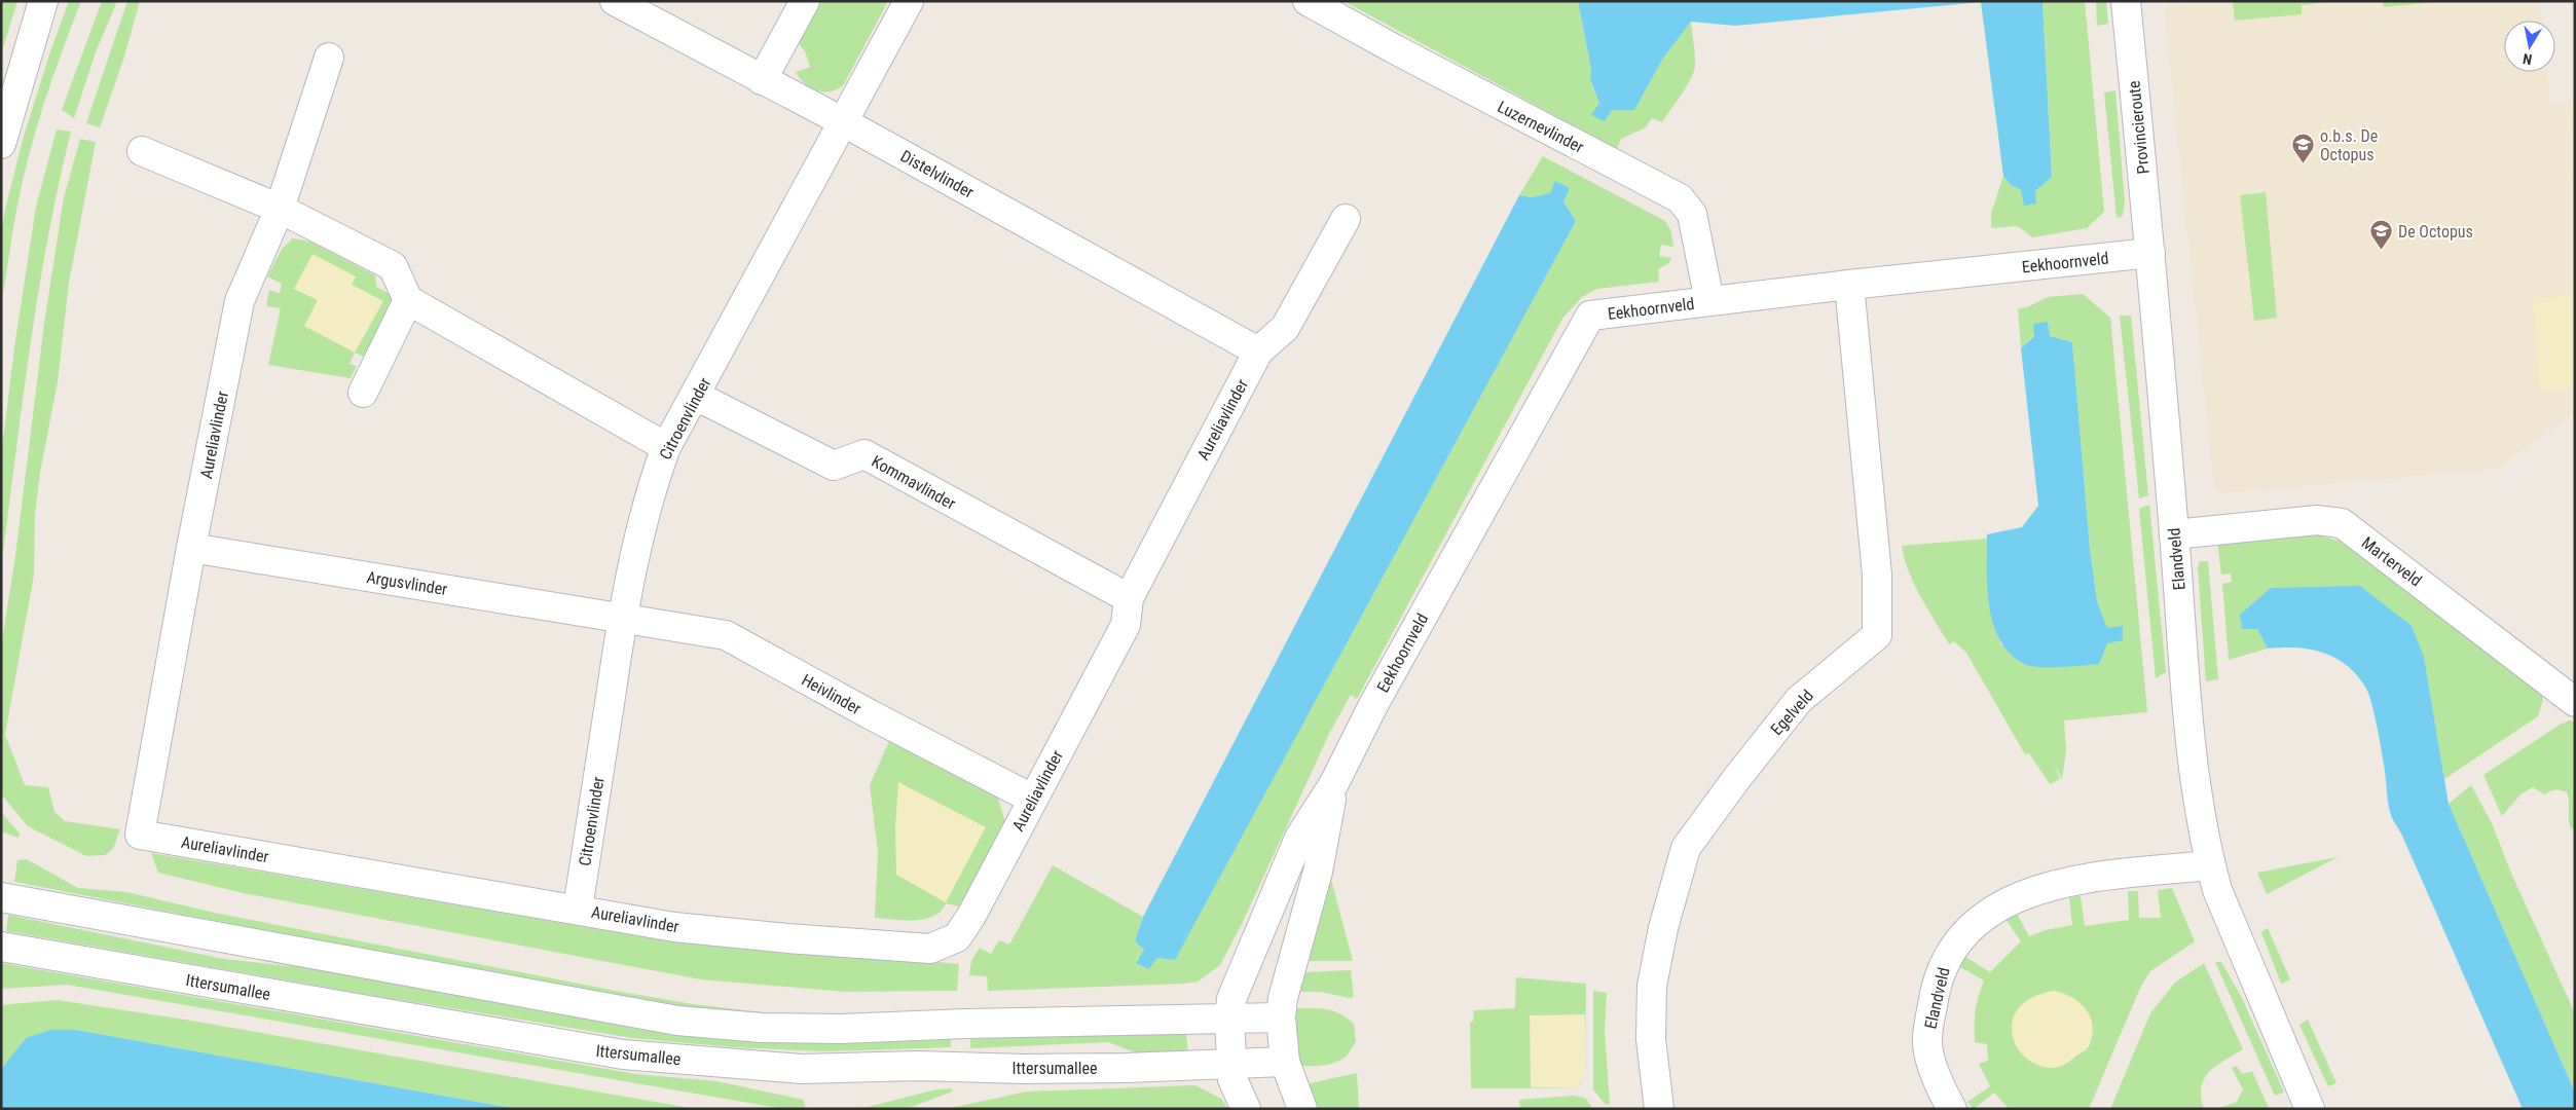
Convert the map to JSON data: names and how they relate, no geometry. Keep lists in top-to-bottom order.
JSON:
{
  "streets": {
    "street": [
      "Luzernevlinder",
      "Provincieroute",
      "Distelvlinder",
      "Eekhoornveld",
      "Citroenvlinder",
      "Aureliavlinder",
      "Kommavlinder",
      "Elandveld",
      "Marterveld",
      "Argusvlinder",
      "Heivlinder",
      "Egelveld",
      "Ittersumallee"
    ]
  },
  "crossings": [
    ["Luzernevlinder", "Eekhoornveld"],
    ["Provincieroute", "Eekhoornveld"],
    ["Provincieroute", "Elandveld"],
    ["Distelvlinder", "Citroenvlinder"],
    ["Distelvlinder", "Aureliavlinder"],
    ["Eekhoornveld", "Elandveld"],
    ["Eekhoornveld", "Egelveld"],
    ["Eekhoornveld", "Ittersumallee"],
    ["Citroenvlinder", "Aureliavlinder"],
    ["Citroenvlinder", "Kommavlinder"],
    ["Citroenvlinder", "Argusvlinder"],
    ["Citroenvlinder", "Heivlinder"],
    ["Aureliavlinder", "Kommavlinder"],
    ["Aureliavlinder", "Argusvlinder"],
    ["Aureliavlinder", "Heivlinder"],
    ["Elandveld", "Marterveld"],
    ["Argusvlinder", "Heivlinder"]
  ],
  "places": {
    "school or university": ["o.b.s. De Octopus", "De Octopus"]
  },
  "north": "bottom"
}
